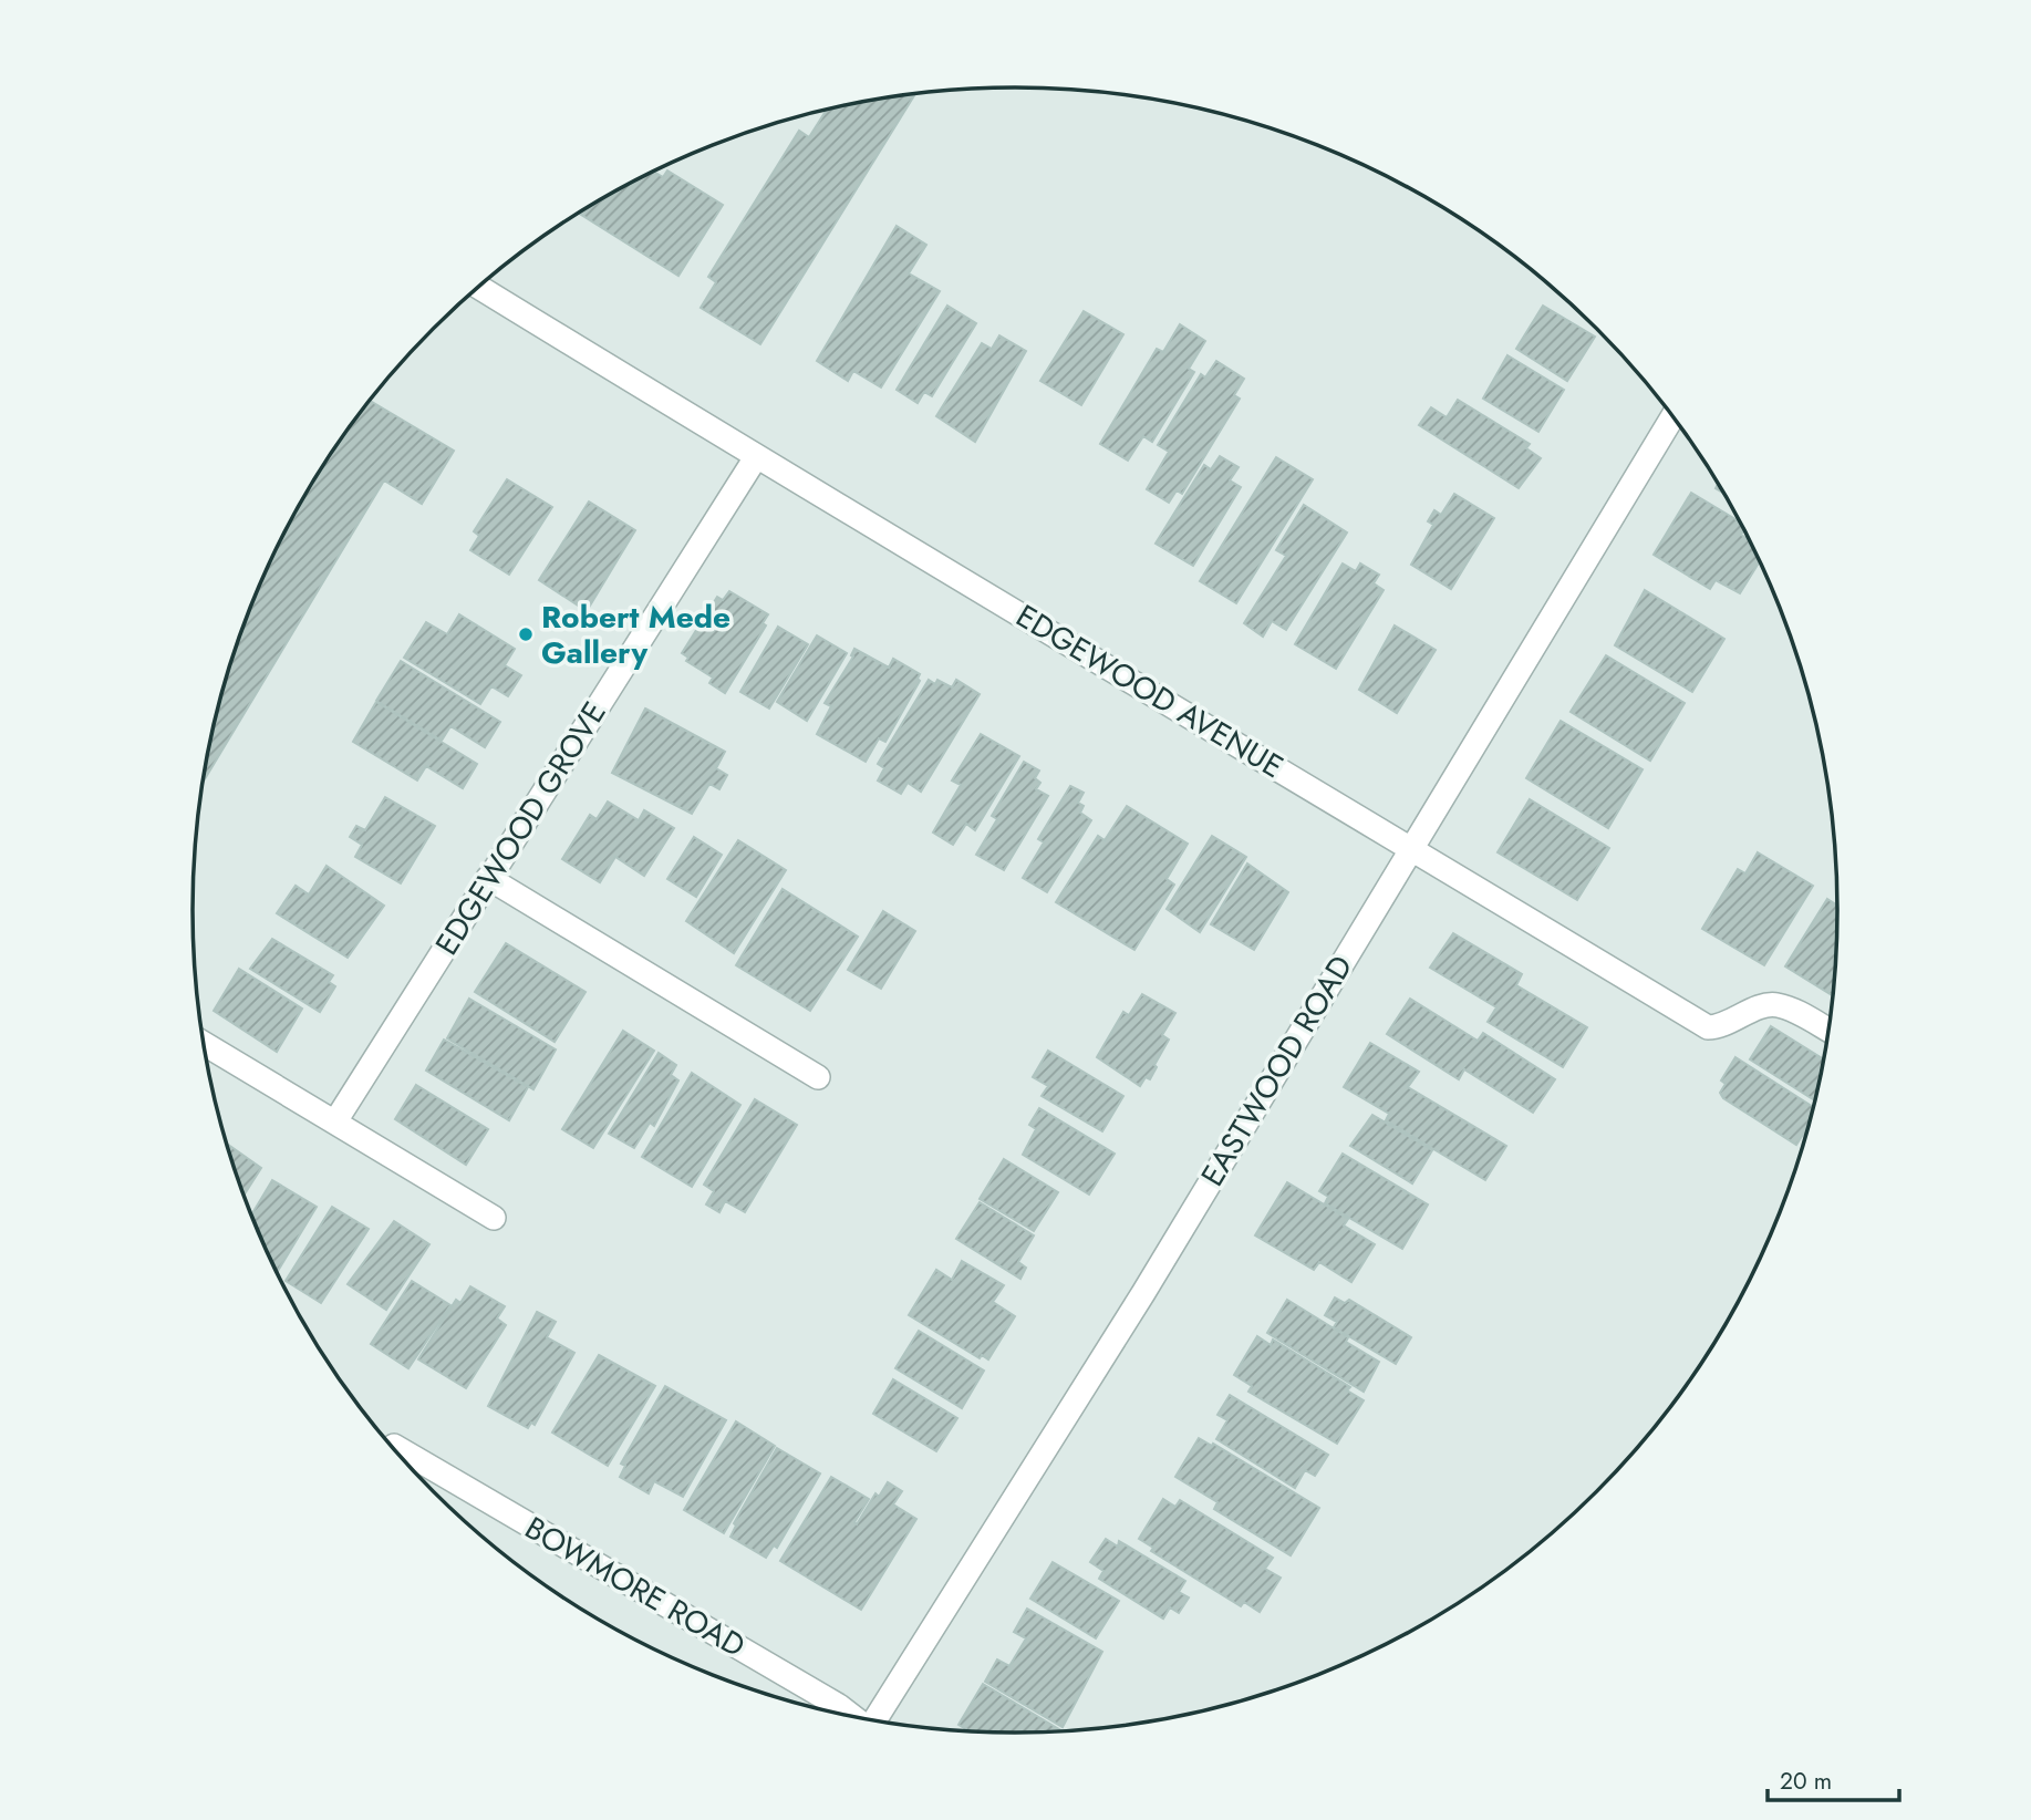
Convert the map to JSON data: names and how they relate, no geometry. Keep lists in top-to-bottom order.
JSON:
{
  "streets": {
    "street": [
      "EDGEWOOD AVENUE",
      "EDGEWOOD GROVE",
      "EASTWOOD ROAD",
      "BOWMORE ROAD"
    ]
  },
  "crossings": [
    ["EDGEWOOD AVENUE", "EDGEWOOD GROVE"],
    ["EDGEWOOD AVENUE", "EASTWOOD ROAD"]
  ],
  "places": ["Robert Mede Gallery"],
  "scale_bar": "20 m"
}
